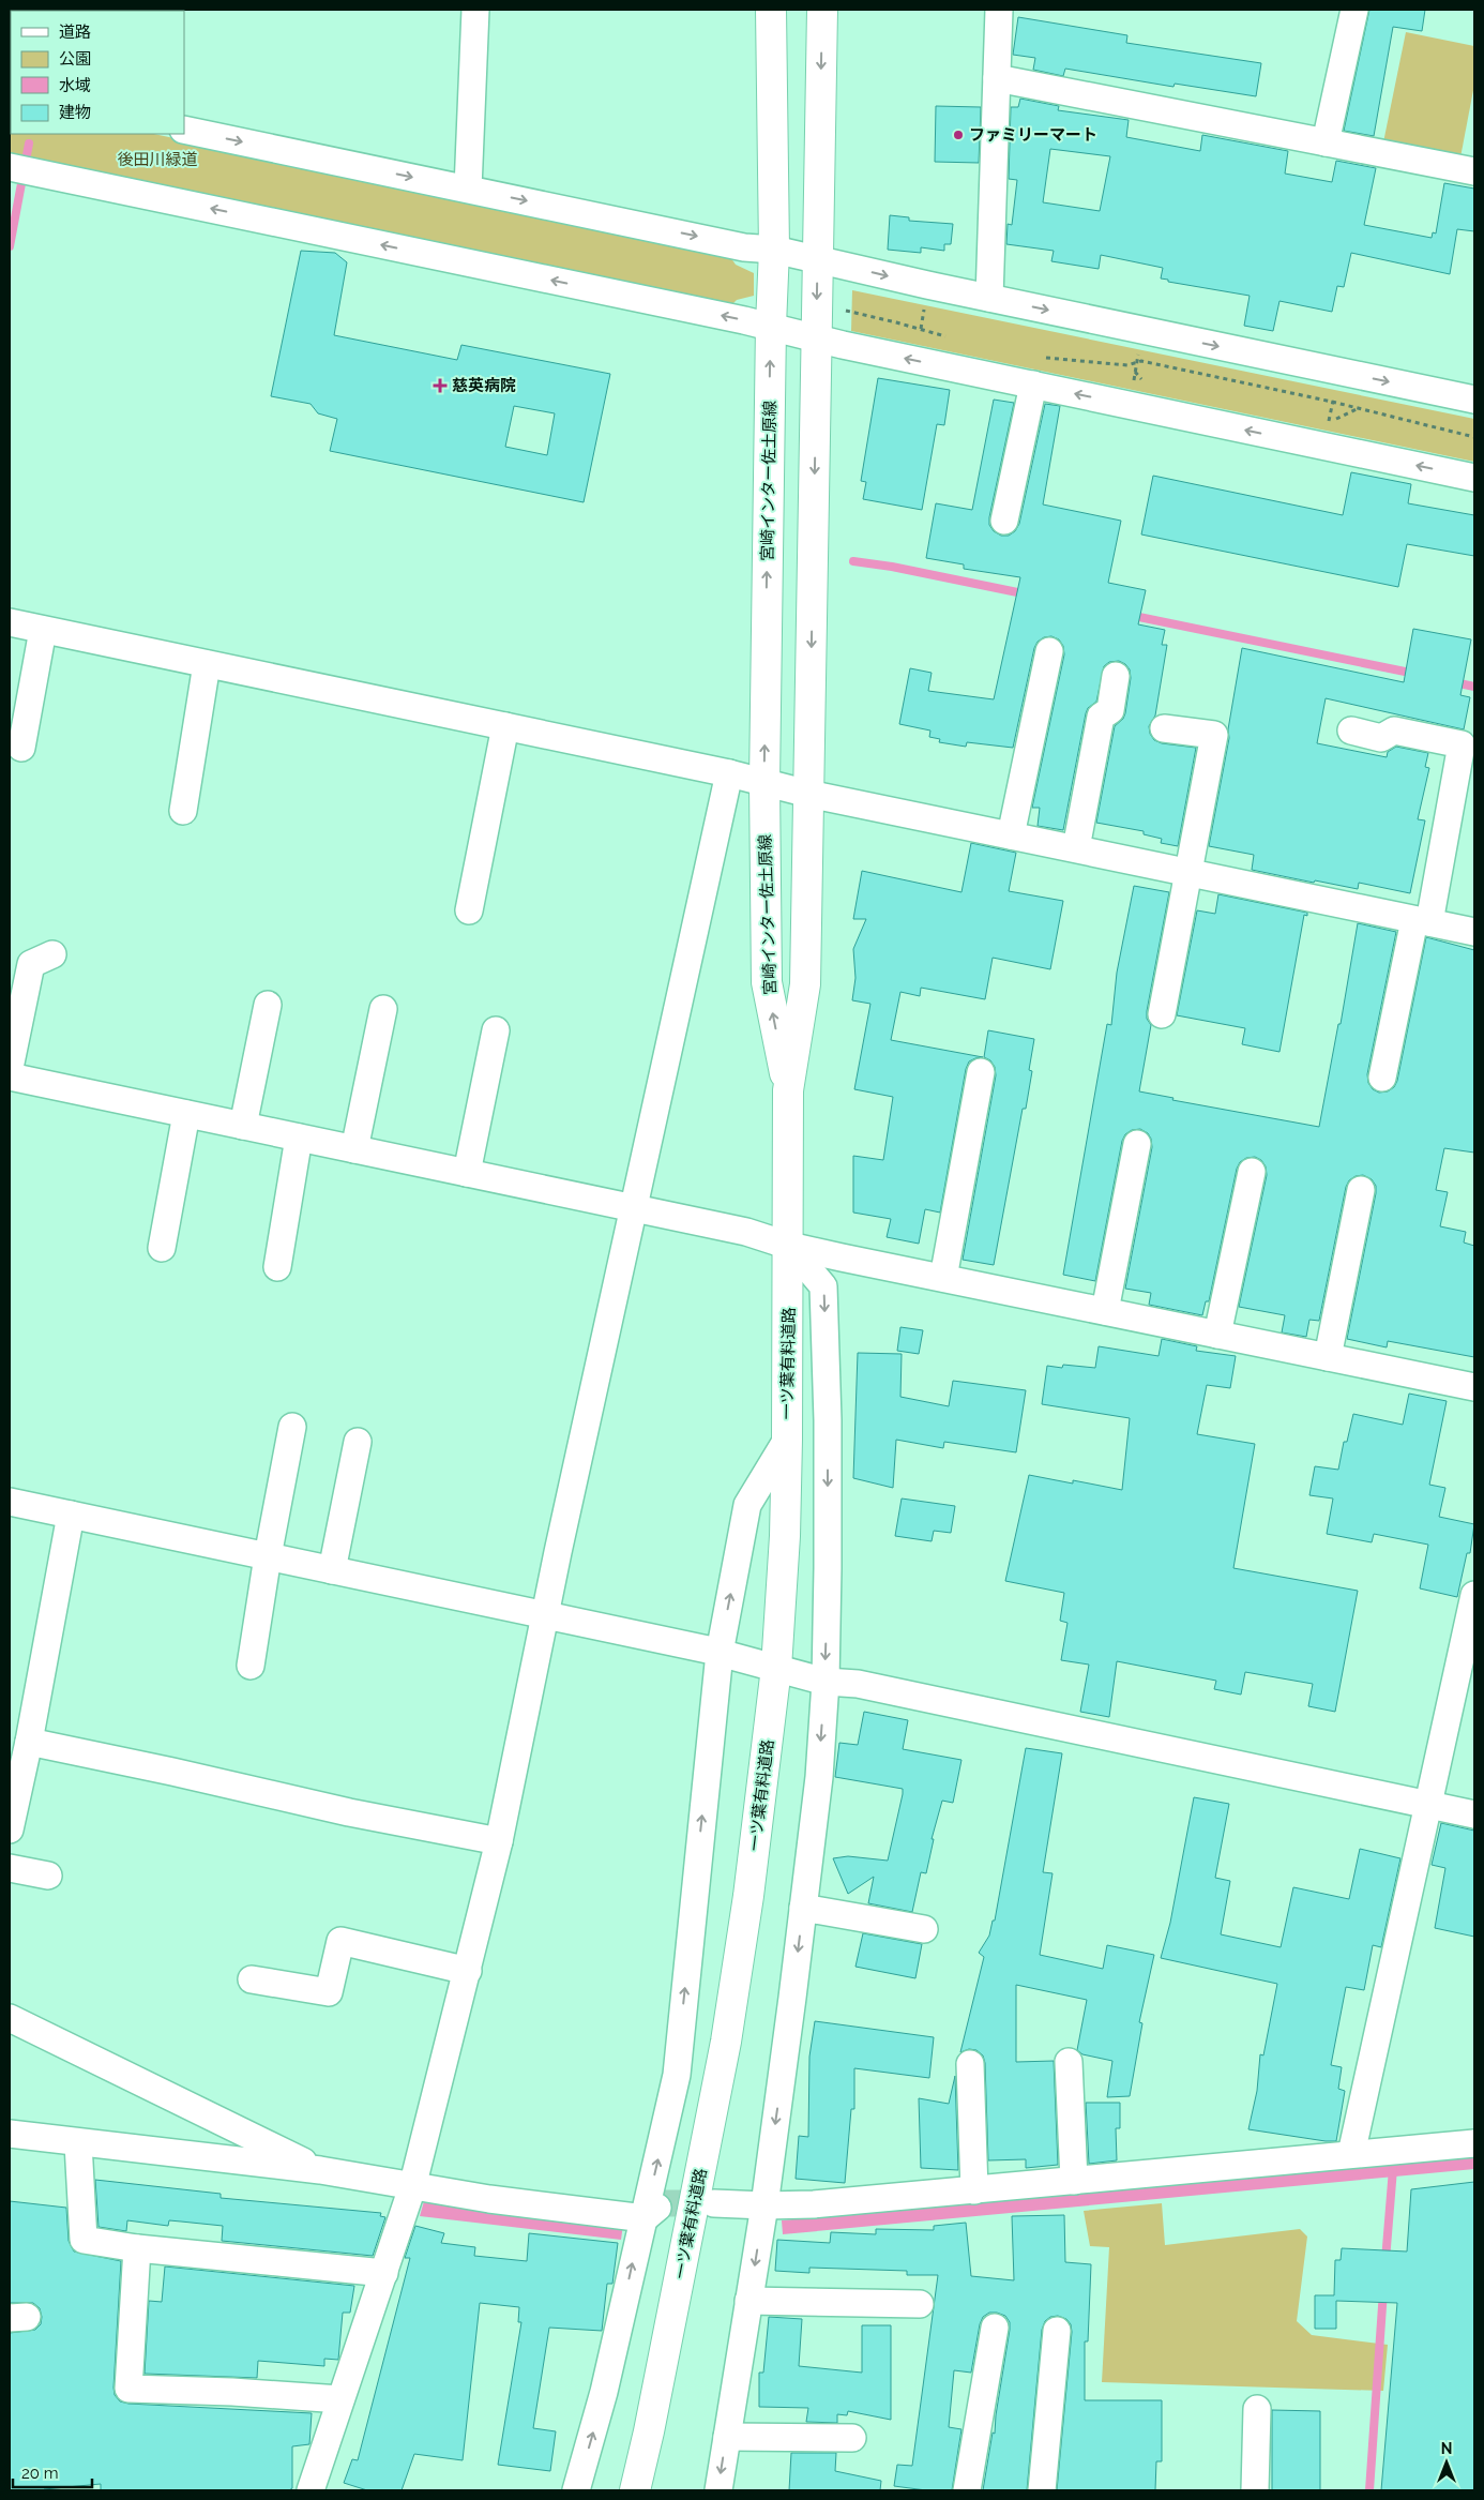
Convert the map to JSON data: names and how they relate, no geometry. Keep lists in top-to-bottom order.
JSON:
{
  "streets": {
    "main road": ["宮崎インター佐土原線", "一ツ葉有料道路"]
  },
  "crossings": [
    ["宮崎インター佐土原線", "一ツ葉有料道路"]
  ],
  "parks": ["後田川緑道"],
  "places": {
    "other": ["ファミリーマート"],
    "health": ["慈英病院"]
  },
  "legend": [
    "道路",
    "公園",
    "水域",
    "建物"
  ],
  "scale_bar": "20 m",
  "north": "top"
}
